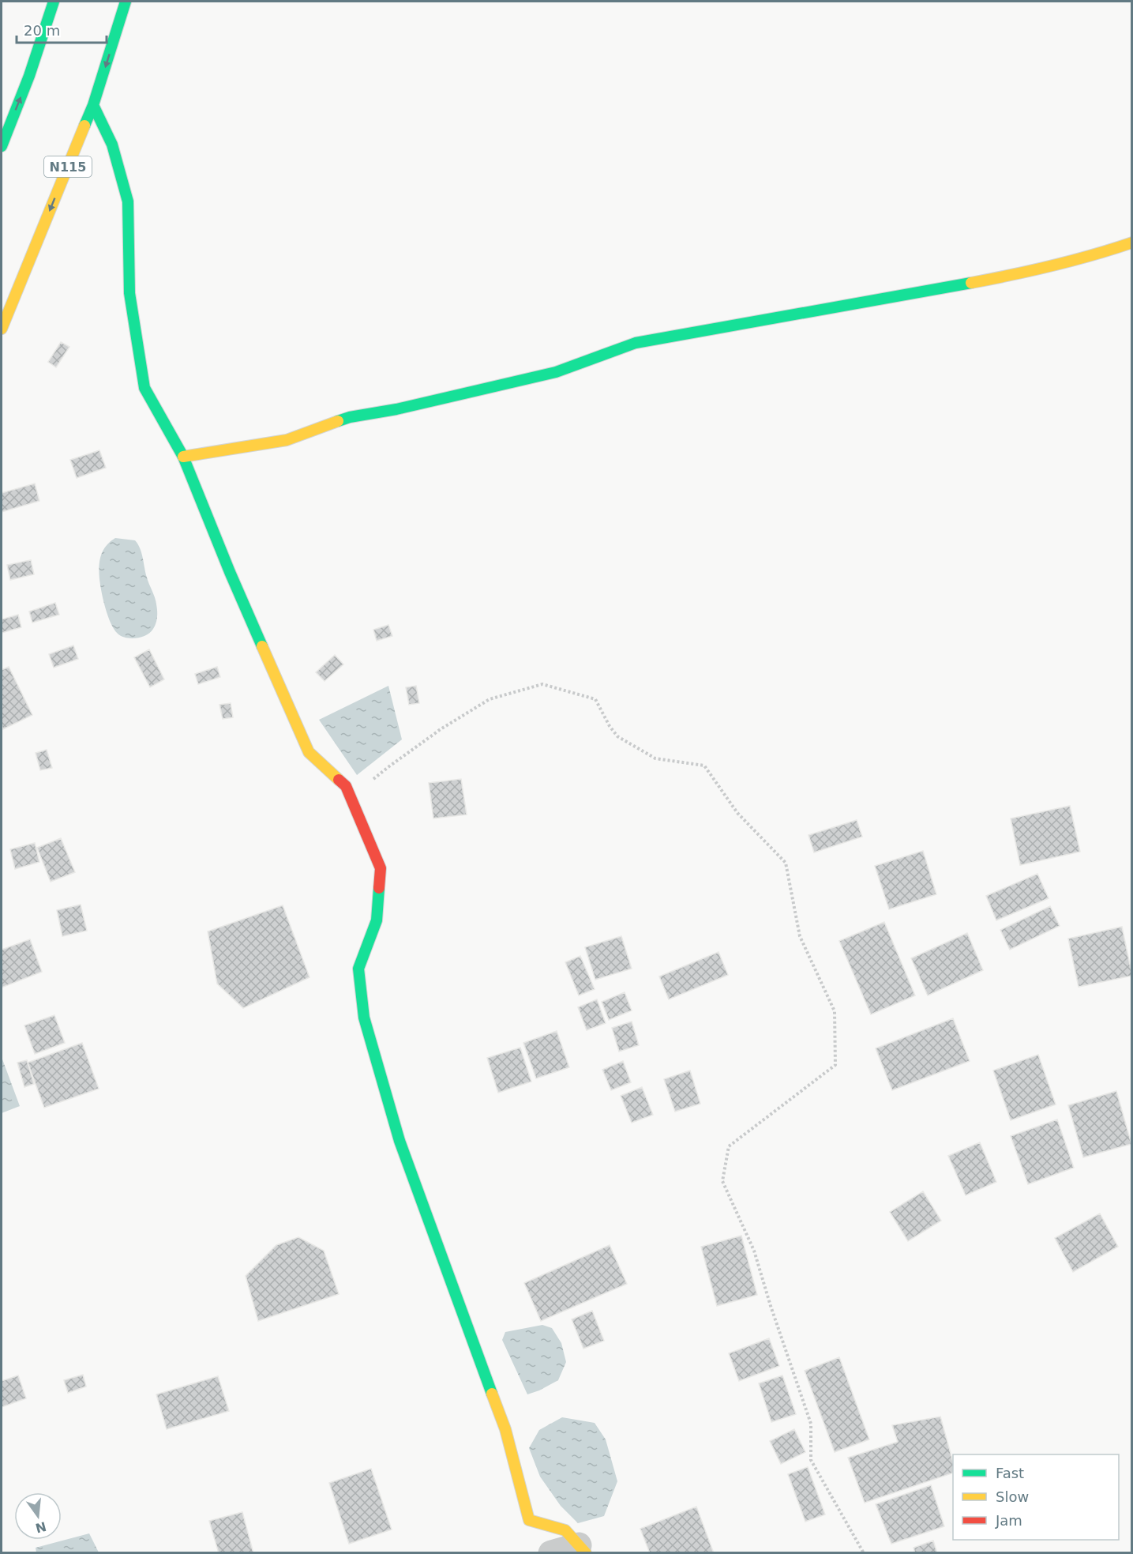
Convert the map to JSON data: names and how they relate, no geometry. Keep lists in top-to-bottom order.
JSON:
{
  "streets": {
    "main road": ["N115"]
  },
  "legend": ["Fast", "Slow", "Jam"],
  "scale_bar": "20 m",
  "north": "bottom"
}
